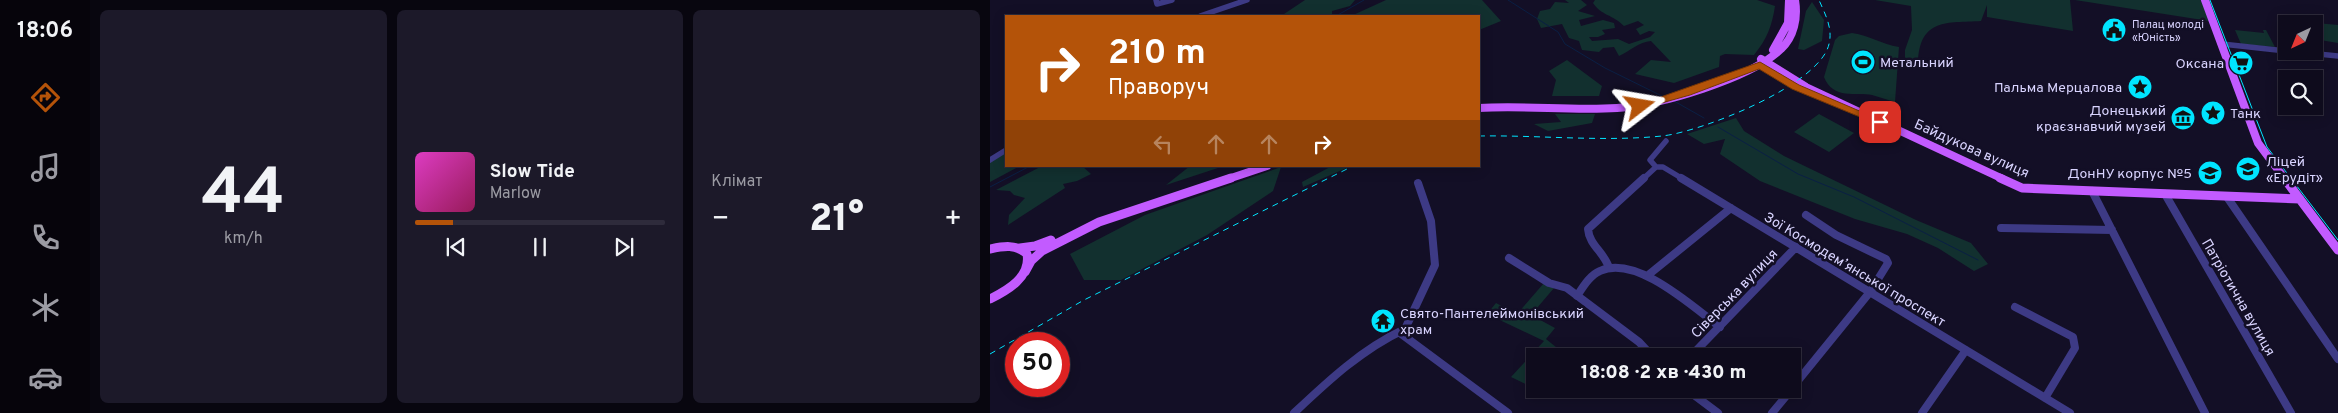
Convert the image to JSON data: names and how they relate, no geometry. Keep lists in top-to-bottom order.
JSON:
{
  "streets": {
    "main road": ["Байдукова вулиця"],
    "street": ["Зої Космодем’янської проспект", "Сіверська вулиця", "Патріотична вулиця"]
  },
  "crossings": [
    ["Байдукова вулиця", "Патріотична вулиця"],
    ["Зої Космодем’янської проспект", "Сіверська вулиця"]
  ],
  "places": {
    "public building": ["Палац молоді «Юність»"],
    "sports": ["Метальний"],
    "supermarket": ["Оксана"],
    "place": ["Пальма Мерцалова", "Танк"],
    "museum": ["Донецький краєзнавчий музей"],
    "school or university": ["Ліцей «Ерудіт»", "ДонНУ корпус №5"],
    "temple": ["Свято-Пантелеймонівський храм"]
  },
  "north": "bottom left",
  "page": {
    "tabs": "18:06",
    "tile": [
      ["44", "km/h"],
      "Клімат"
    ],
    "turn": ["210 m", "Праворуч"],
    "song": ["Slow Tide", "Marlow"],
    "heat": ["−", "21°", "+"],
    "limit": "50",
    "trip": "18:08 · 2 хв · 430 m"
  }
}
